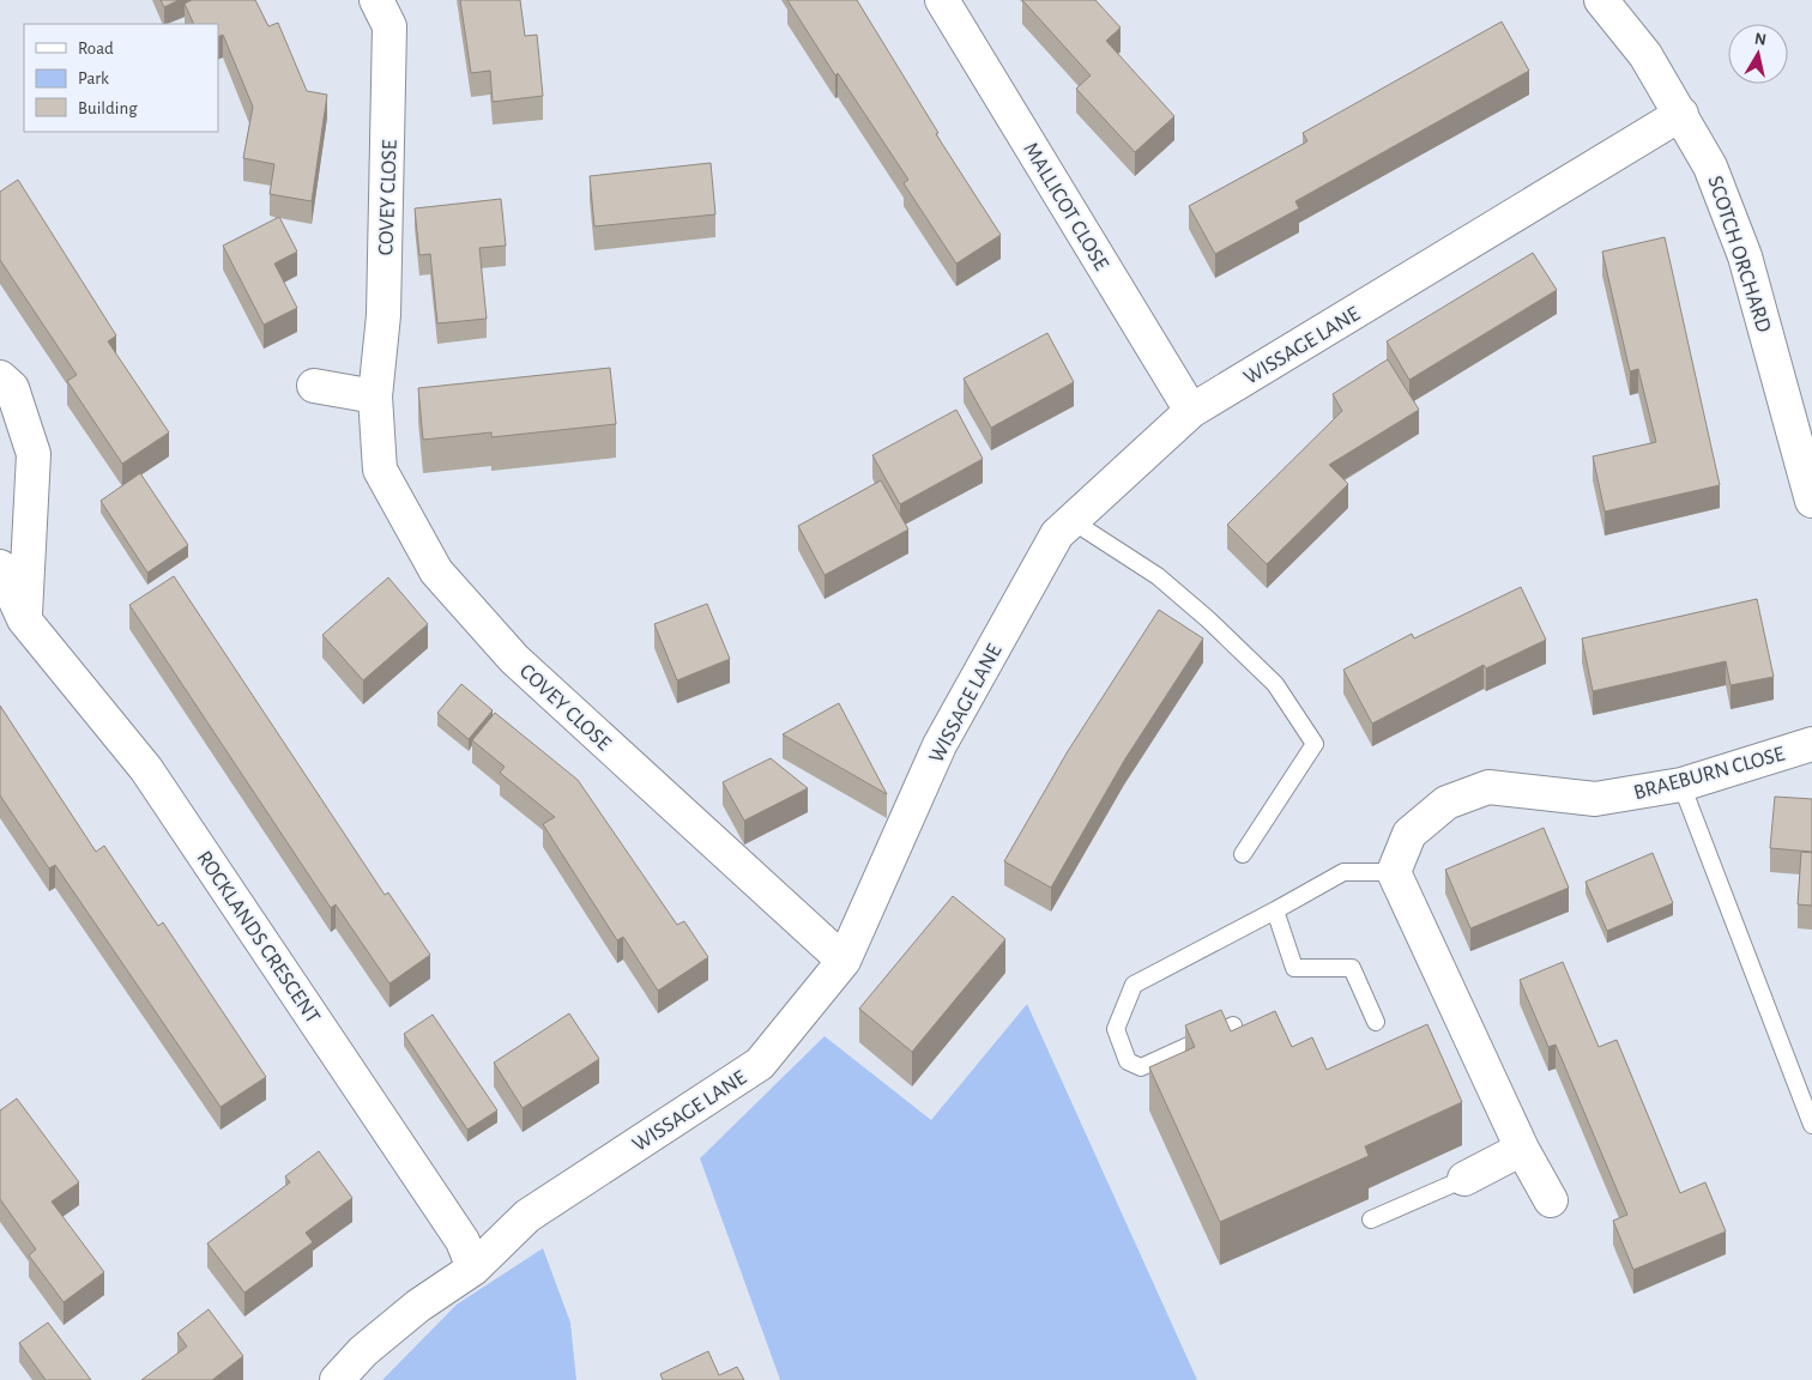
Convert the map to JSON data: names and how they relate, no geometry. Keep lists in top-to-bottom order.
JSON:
{
  "streets": {
    "street": [
      "COVEY CLOSE",
      "MALLICOT CLOSE",
      "SCOTCH ORCHARD",
      "WISSAGE LANE",
      "BRAEBURN CLOSE",
      "ROCKLANDS CRESCENT"
    ]
  },
  "crossings": [
    ["COVEY CLOSE", "WISSAGE LANE"],
    ["MALLICOT CLOSE", "WISSAGE LANE"],
    ["SCOTCH ORCHARD", "WISSAGE LANE"],
    ["WISSAGE LANE", "ROCKLANDS CRESCENT"]
  ],
  "legend": ["Road", "Park", "Building"],
  "north": "top"
}
